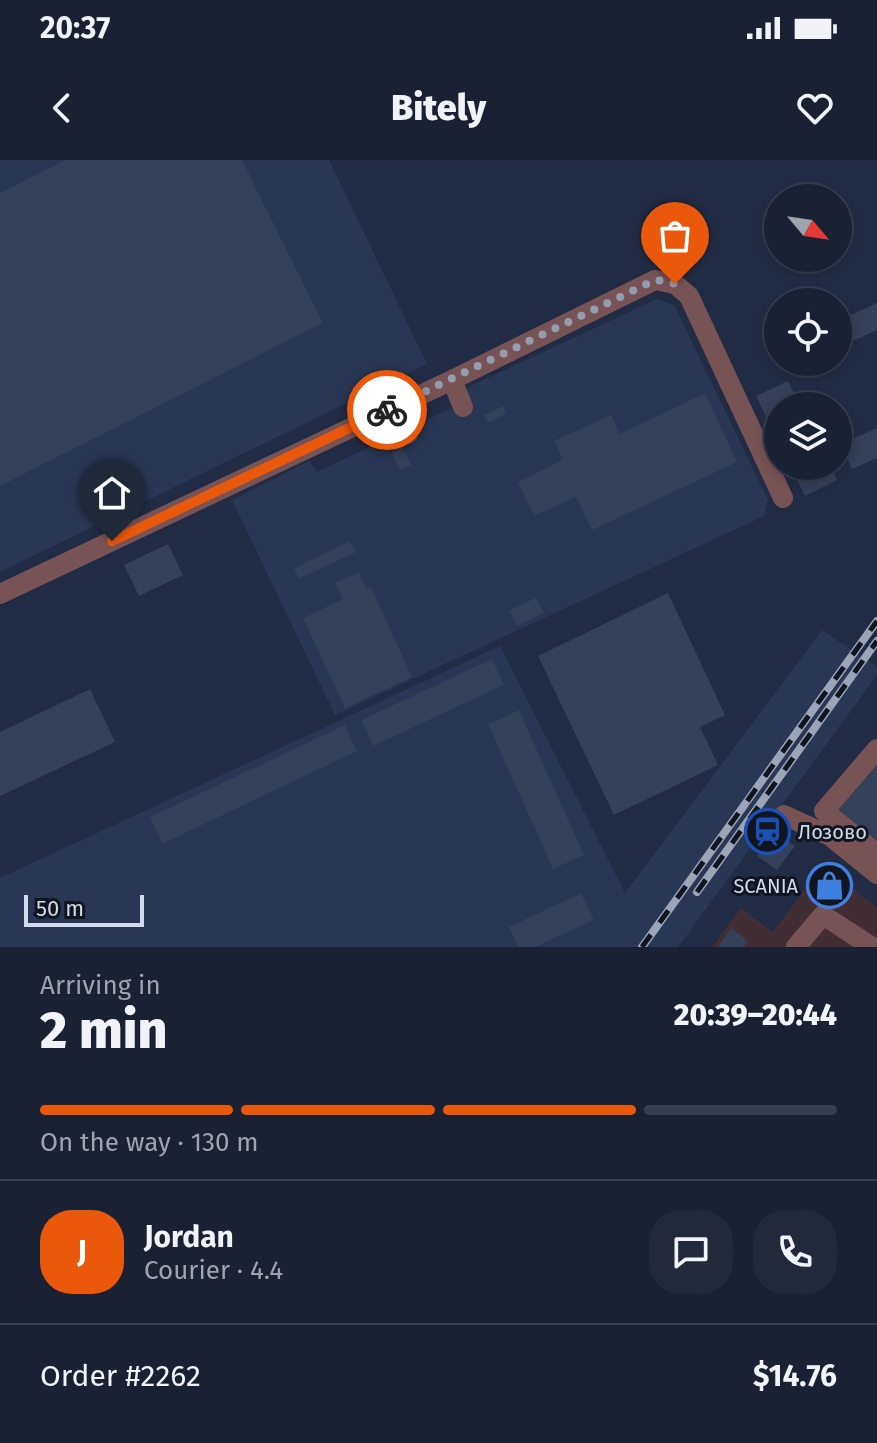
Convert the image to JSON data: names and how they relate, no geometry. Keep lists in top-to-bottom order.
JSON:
{
  "places": {
    "station": ["Лозово"],
    "shop": ["SCANIA"]
  },
  "scale_bar": "50 m",
  "north": "bottom right",
  "page": {
    "status": "20:37",
    "header": "Bitely",
    "scale": "50 m",
    "heading": ["2 min", "Arriving in", "20:39–20:44"],
    "panel": [
      "Jordan",
      "Courier · 4.4",
      "Order #2262",
      "$14.76"
    ],
    "bar": "On the way · 130 m",
    "round": "J"
  }
}
